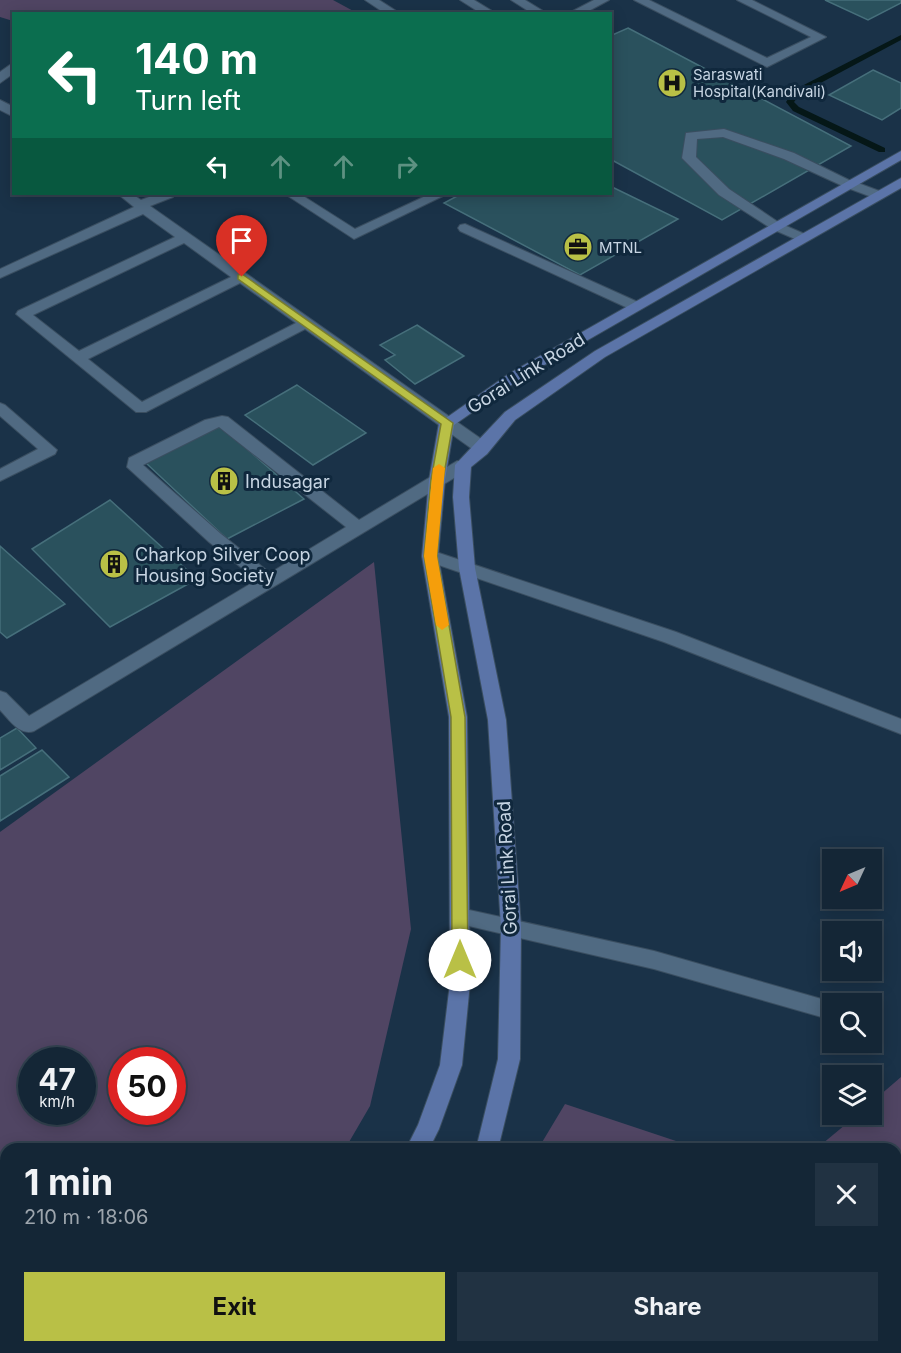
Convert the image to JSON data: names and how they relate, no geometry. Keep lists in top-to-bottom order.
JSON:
{
  "streets": {
    "main road": ["Gorai Link Road"]
  },
  "places": {
    "hospital": ["Saraswati Hospital(Kandivali)"],
    "office": ["MTNL"],
    "building": ["Indusagar", "Charkop Silver Coop Housing Society"]
  },
  "north": "bottom left",
  "page": {
    "turn": ["140 m", "Turn left"],
    "speed": "47 km/h",
    "limit": "50",
    "heading": ["1 min", "210 m · 18:06"],
    "buttons": ["Exit", "Share"]
  }
}
